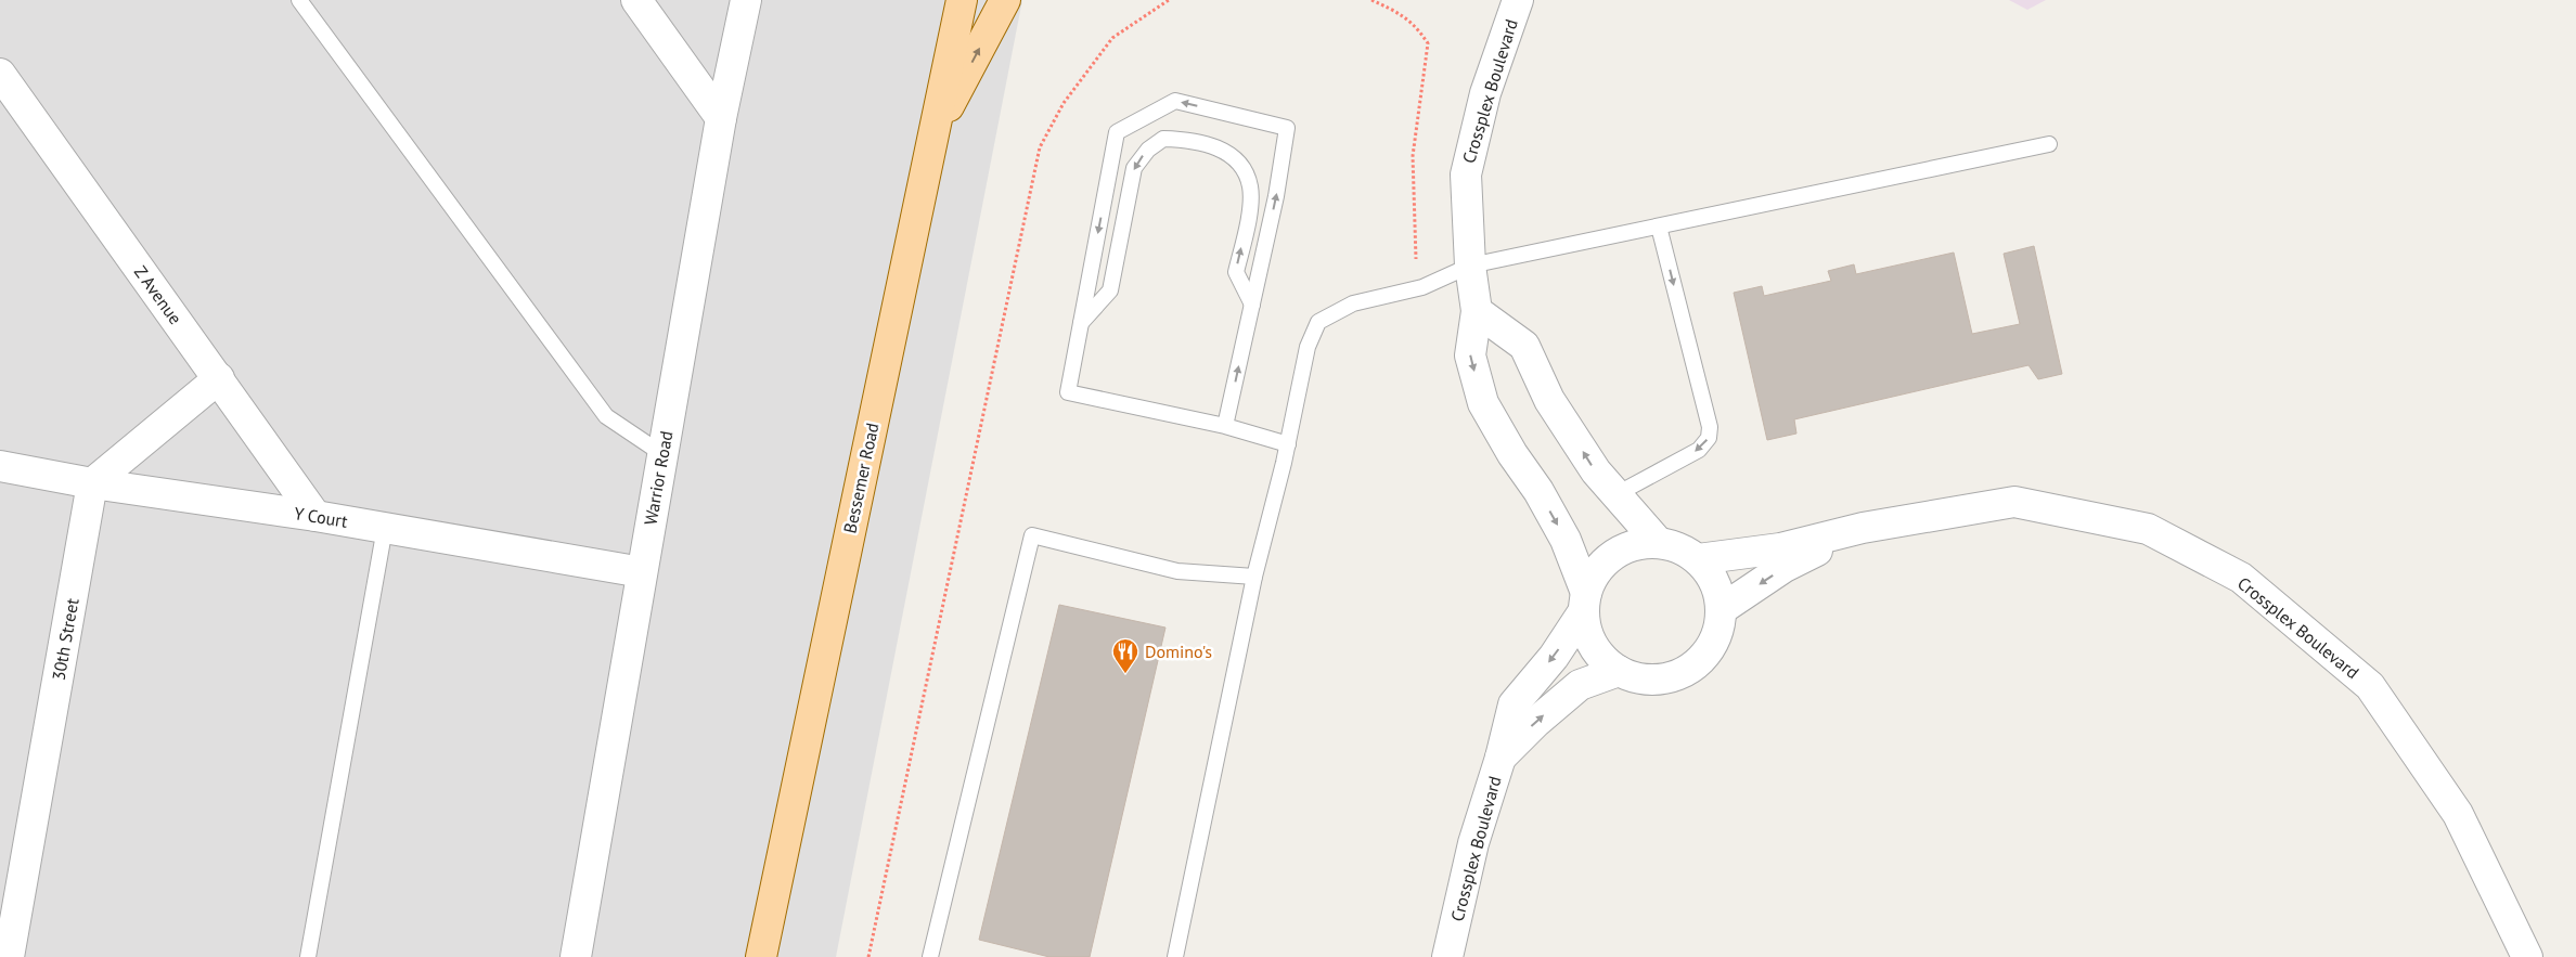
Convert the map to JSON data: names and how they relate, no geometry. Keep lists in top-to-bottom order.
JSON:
{
  "streets": {
    "main road": ["Bessemer Road"],
    "street": [
      "Crossplex Boulevard",
      "Z Avenue",
      "Warrior Road",
      "Y Court",
      "30th Street"
    ]
  },
  "crossings": [
    ["Z Avenue", "Y Court"],
    ["Warrior Road", "Y Court"],
    ["Y Court", "30th Street"]
  ],
  "places": {
    "restaurant": ["Domino's"]
  }
}
